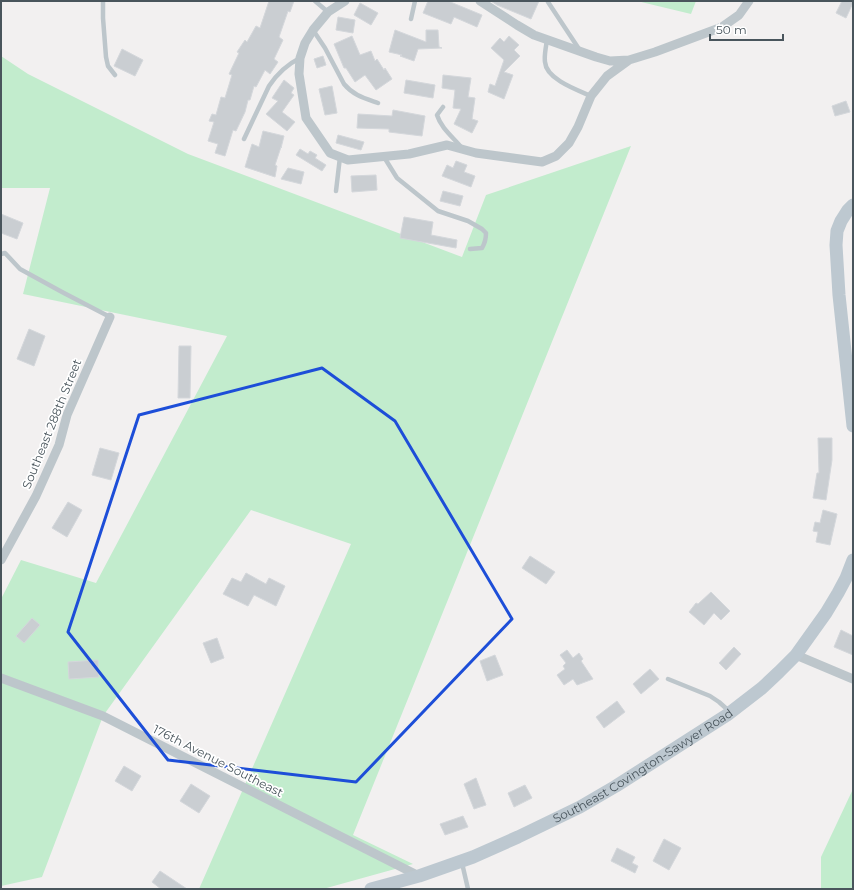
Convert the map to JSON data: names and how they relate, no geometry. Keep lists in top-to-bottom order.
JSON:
{
  "streets": {
    "street": ["Southeast 288th Street", "176th Avenue Southeast", "Southeast Covington-Sawyer Road"]
  },
  "crossings": [
    ["176th Avenue Southeast", "Southeast Covington-Sawyer Road"]
  ],
  "scale_bar": "50 m"
}
